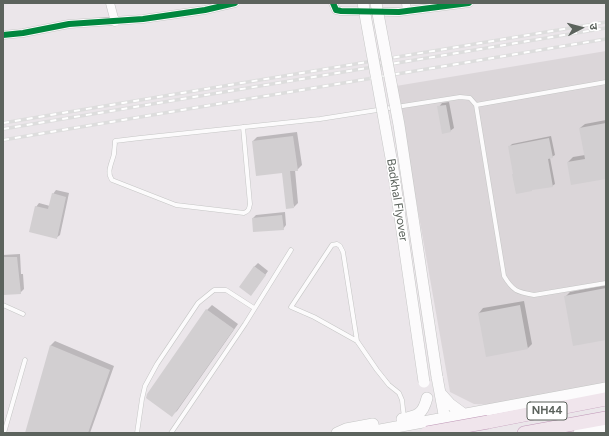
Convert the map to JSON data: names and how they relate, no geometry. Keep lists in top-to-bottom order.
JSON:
{
  "streets": {
    "highway": ["NH44"],
    "main road": ["Badkhal Flyover"]
  },
  "crossings": [
    ["Badkhal Flyover", "NH44"]
  ],
  "north": "right"
}
